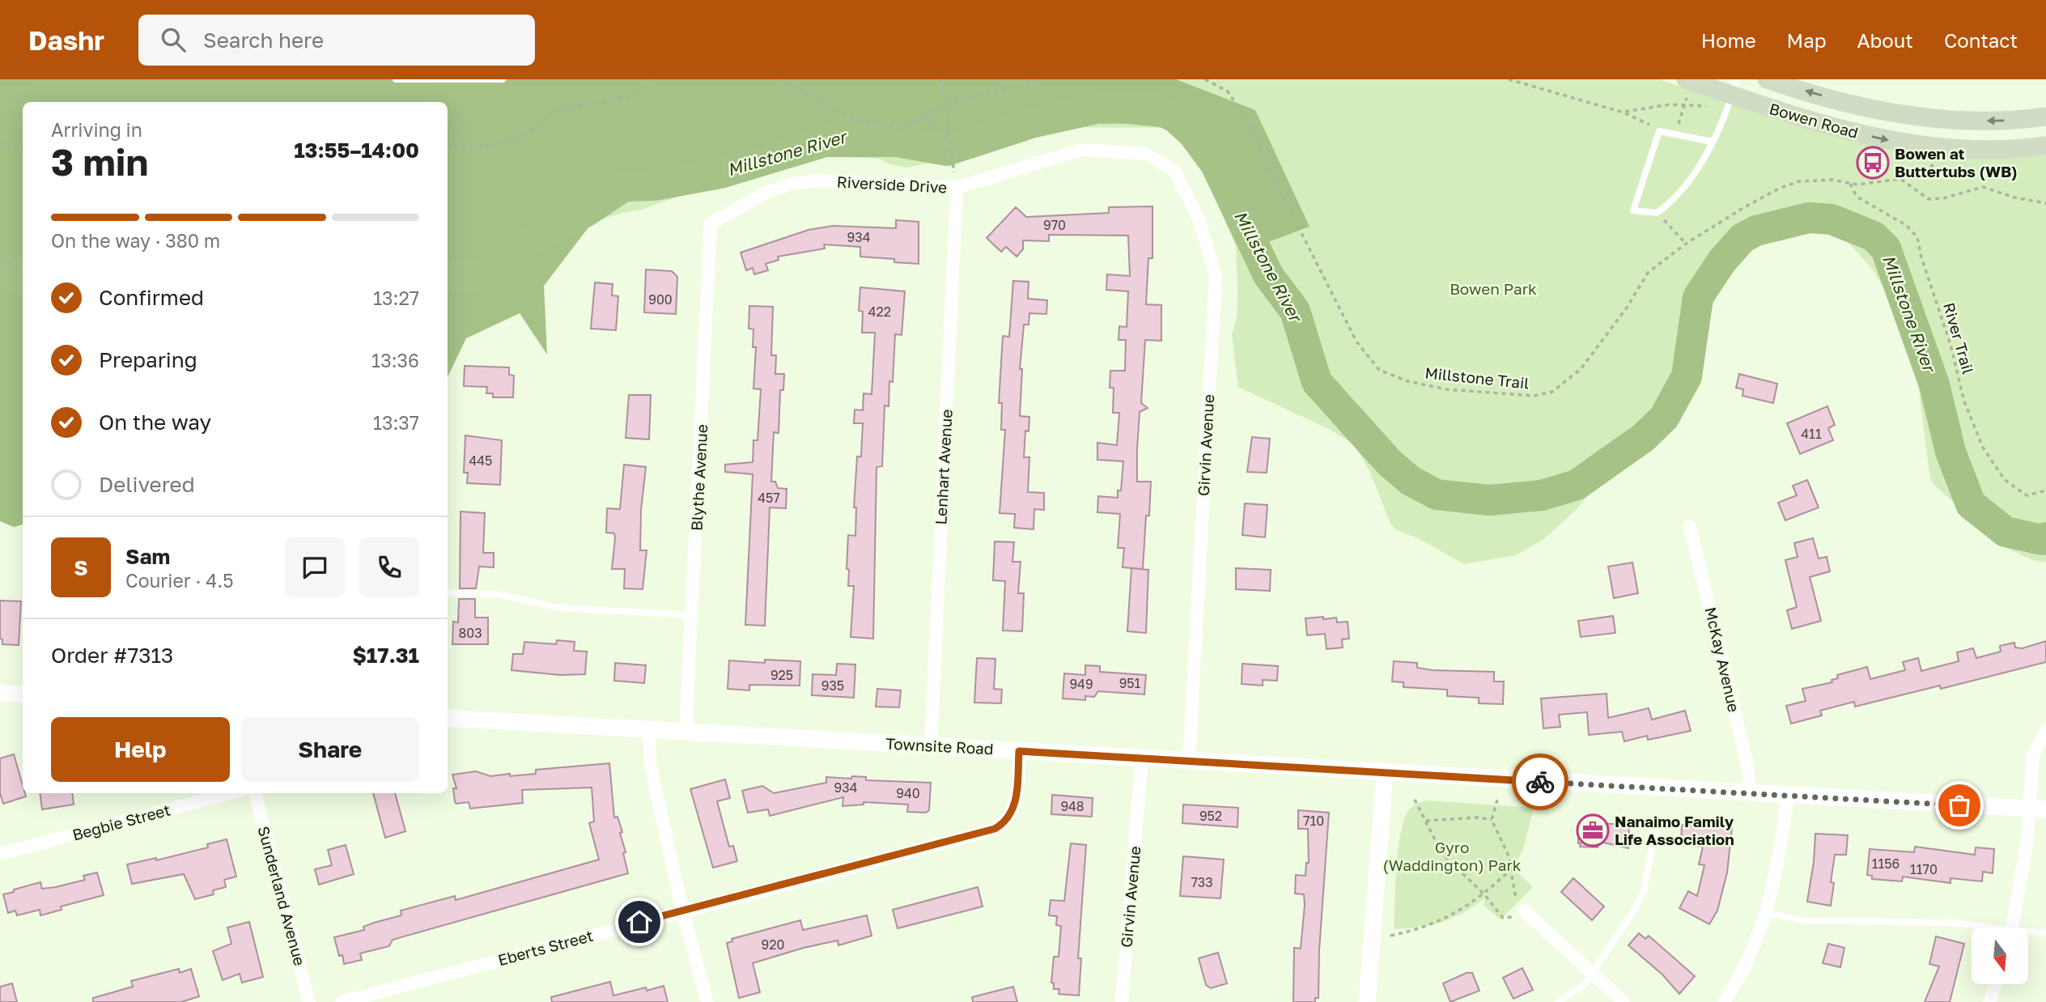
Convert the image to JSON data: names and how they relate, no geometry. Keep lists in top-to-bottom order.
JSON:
{
  "streets": {
    "main road": ["Bowen Road"],
    "street": [
      "Riverside Drive",
      "Girvin Avenue",
      "Lenhart Avenue",
      "Blythe Avenue",
      "McKay Avenue",
      "Townsite Road",
      "Begbie Street",
      "Sunderland Avenue",
      "Eberts Street"
    ],
    "path": ["River Trail", "Millstone Trail"]
  },
  "crossings": [
    ["Riverside Drive", "Girvin Avenue"],
    ["Riverside Drive", "Lenhart Avenue"],
    ["Riverside Drive", "Blythe Avenue"],
    ["River Trail", "Millstone Trail"],
    ["Girvin Avenue", "Townsite Road"],
    ["Lenhart Avenue", "Townsite Road"],
    ["Blythe Avenue", "Townsite Road"],
    ["McKay Avenue", "Townsite Road"],
    ["Townsite Road", "Eberts Street"]
  ],
  "water": ["Millstone River"],
  "parks": ["Bowen Park", "Gyro (Waddington) Park"],
  "places": {
    "bus stop": ["Bowen at Buttertubs (WB)"],
    "office": ["Nanaimo Family Life Association"]
  },
  "house_numbers": [
    "970",
    "934",
    "900",
    "422",
    "411",
    "445",
    "457",
    "803",
    "925",
    "951",
    "949",
    "935",
    "934",
    "940",
    "948",
    "952",
    "710",
    "1156",
    "1170",
    "733",
    "920"
  ],
  "north": "bottom",
  "page": {
    "header": "Dashr",
    "search": "Search here",
    "nav": [
      "Home",
      "Map",
      "About",
      "Contact"
    ],
    "heading": ["3 min", "Arriving in", "13:55–14:00"],
    "panel": [
      "Sam",
      "Courier · 4.5",
      "Order #7313",
      "$17.31"
    ],
    "bar": "On the way · 380 m",
    "list": [
      ["Confirmed", "13:27"],
      ["Preparing", "13:36"],
      ["On the way", "13:37"],
      "Delivered"
    ],
    "round": "S",
    "buttons": ["Help", "Share"]
  }
}
